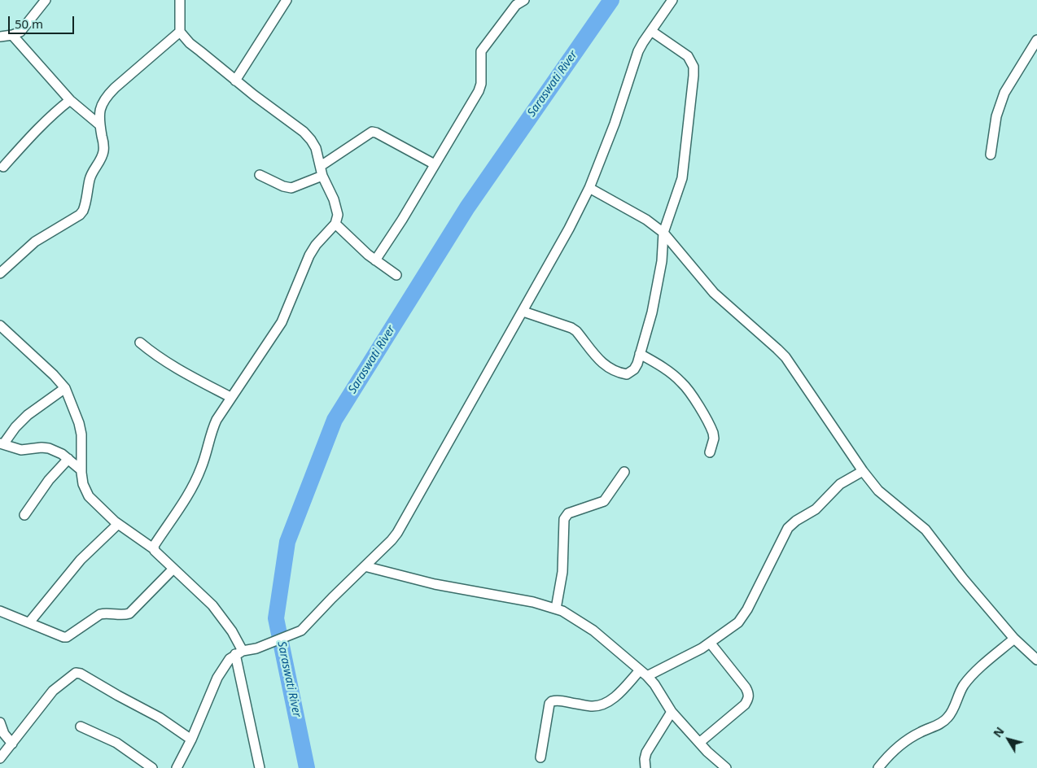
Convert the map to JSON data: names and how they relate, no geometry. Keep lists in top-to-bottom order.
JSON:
{
  "water": ["Saraswati River"],
  "scale_bar": "50 m",
  "north": "top left"
}
